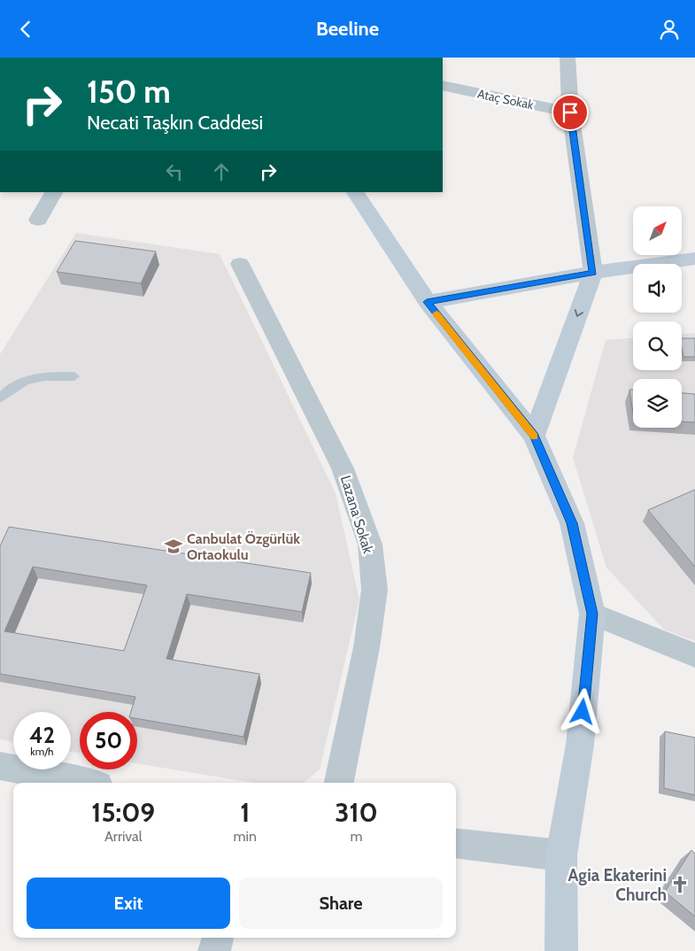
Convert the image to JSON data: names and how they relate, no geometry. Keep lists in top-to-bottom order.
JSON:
{
  "streets": {
    "street": ["Ataç Sokak", "Lazana Sokak"]
  },
  "places": {
    "school or university": ["Canbulat Özgürlük Ortaokulu"],
    "church": ["Agia Ekaterini Church"]
  },
  "north": "top right",
  "page": {
    "header": "Beeline",
    "turn": ["150 m", "Necati Taşkın Caddesi"],
    "speed": "42 km/h",
    "limit": "50",
    "eta": [
      "15:09",
      "Arrival",
      "1",
      "min",
      "310",
      "m"
    ],
    "buttons": ["Exit", "Share"]
  }
}
